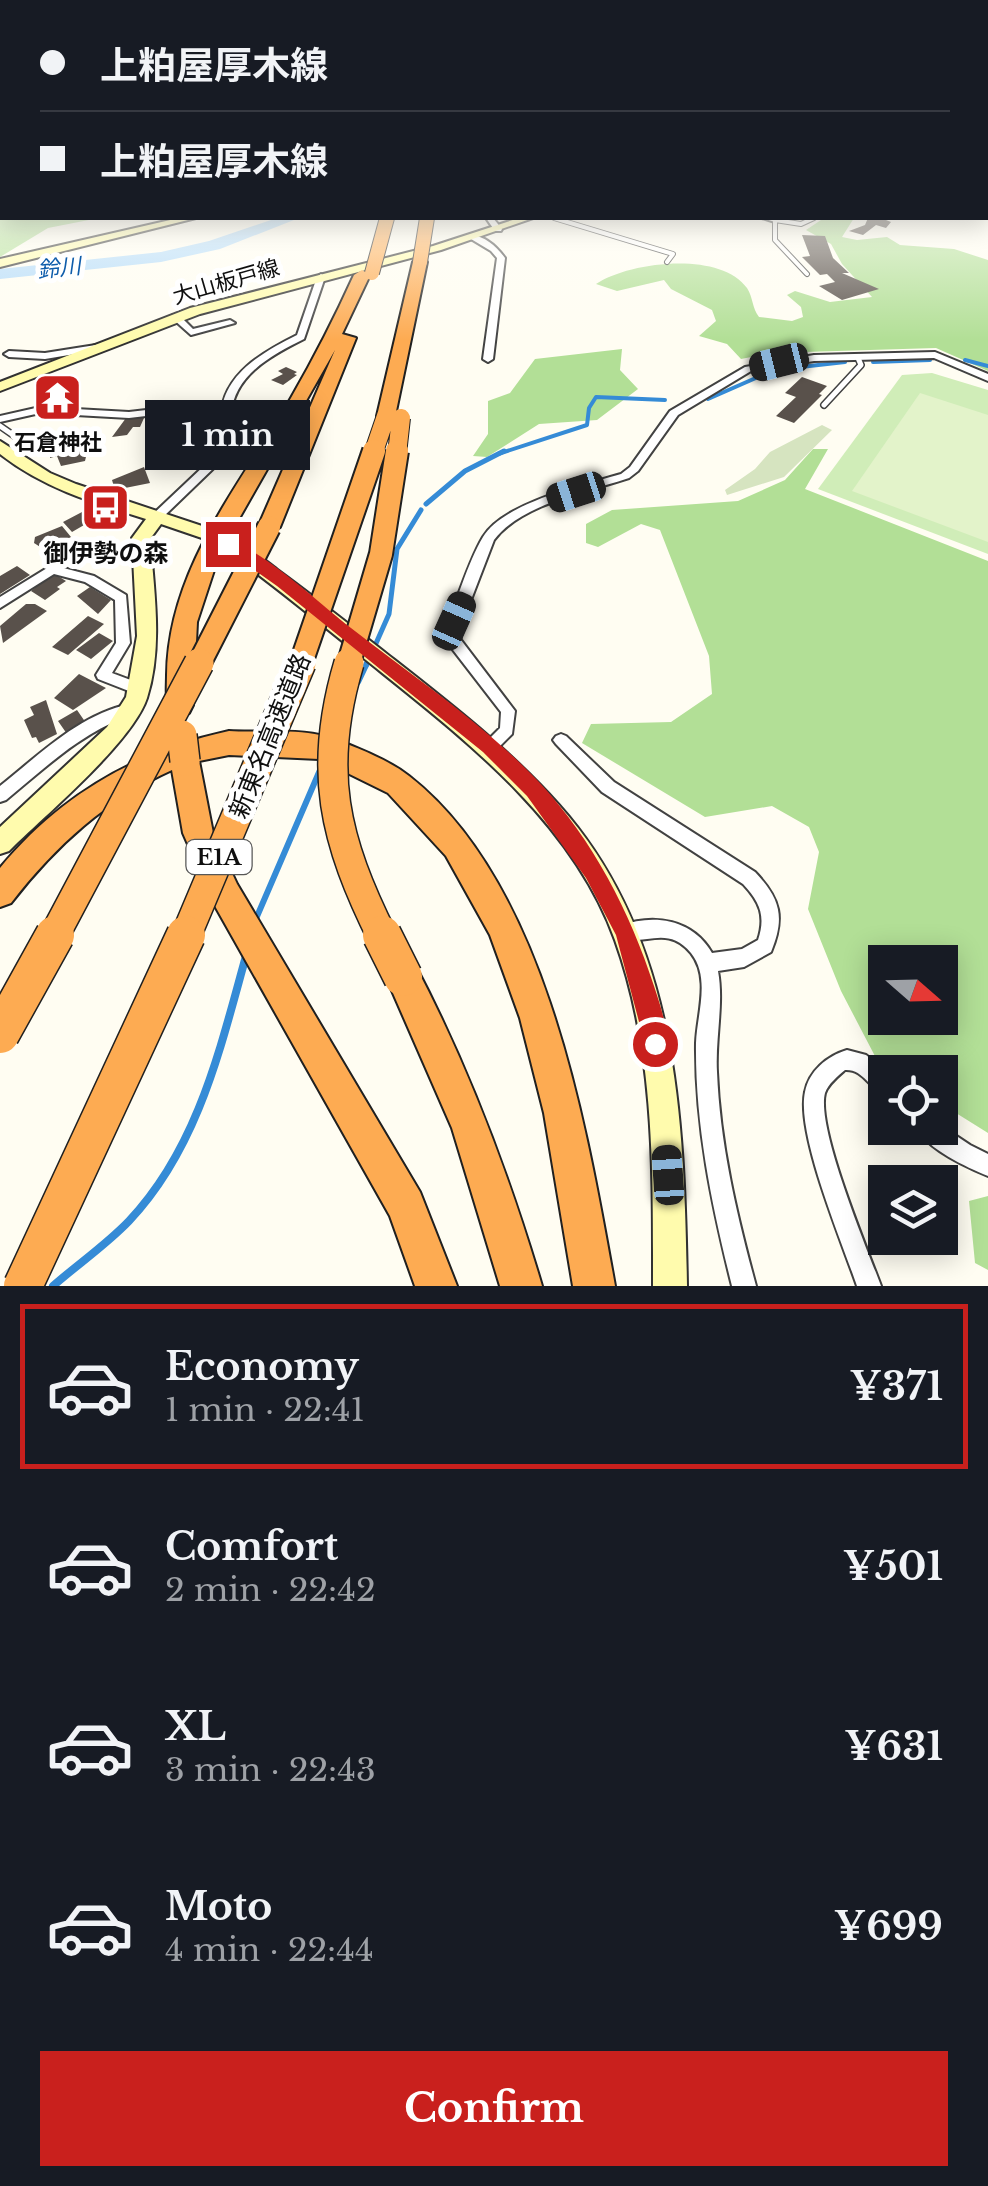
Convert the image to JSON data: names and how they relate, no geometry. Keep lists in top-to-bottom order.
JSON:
{
  "streets": {
    "highway": ["新東名高速道路", "E1A"],
    "main road": ["大山板戸線"]
  },
  "water": ["鈴川"],
  "places": {
    "temple": ["石倉神社"],
    "bus stop": ["御伊勢の森"]
  },
  "north": "right",
  "page": {
    "banner": ["上粕屋厚木線", "上粕屋厚木線"],
    "bubble": "1 min",
    "list": [
      {
        "name": "Economy",
        "note": "1 min · 22:41",
        "value": "¥371"
      },
      {
        "name": "Comfort",
        "note": "2 min · 22:42",
        "value": "¥501"
      },
      {
        "name": "XL",
        "note": "3 min · 22:43",
        "value": "¥631"
      },
      {
        "name": "Moto",
        "note": "4 min · 22:44",
        "value": "¥699"
      }
    ],
    "buttons": "Confirm"
  }
}
